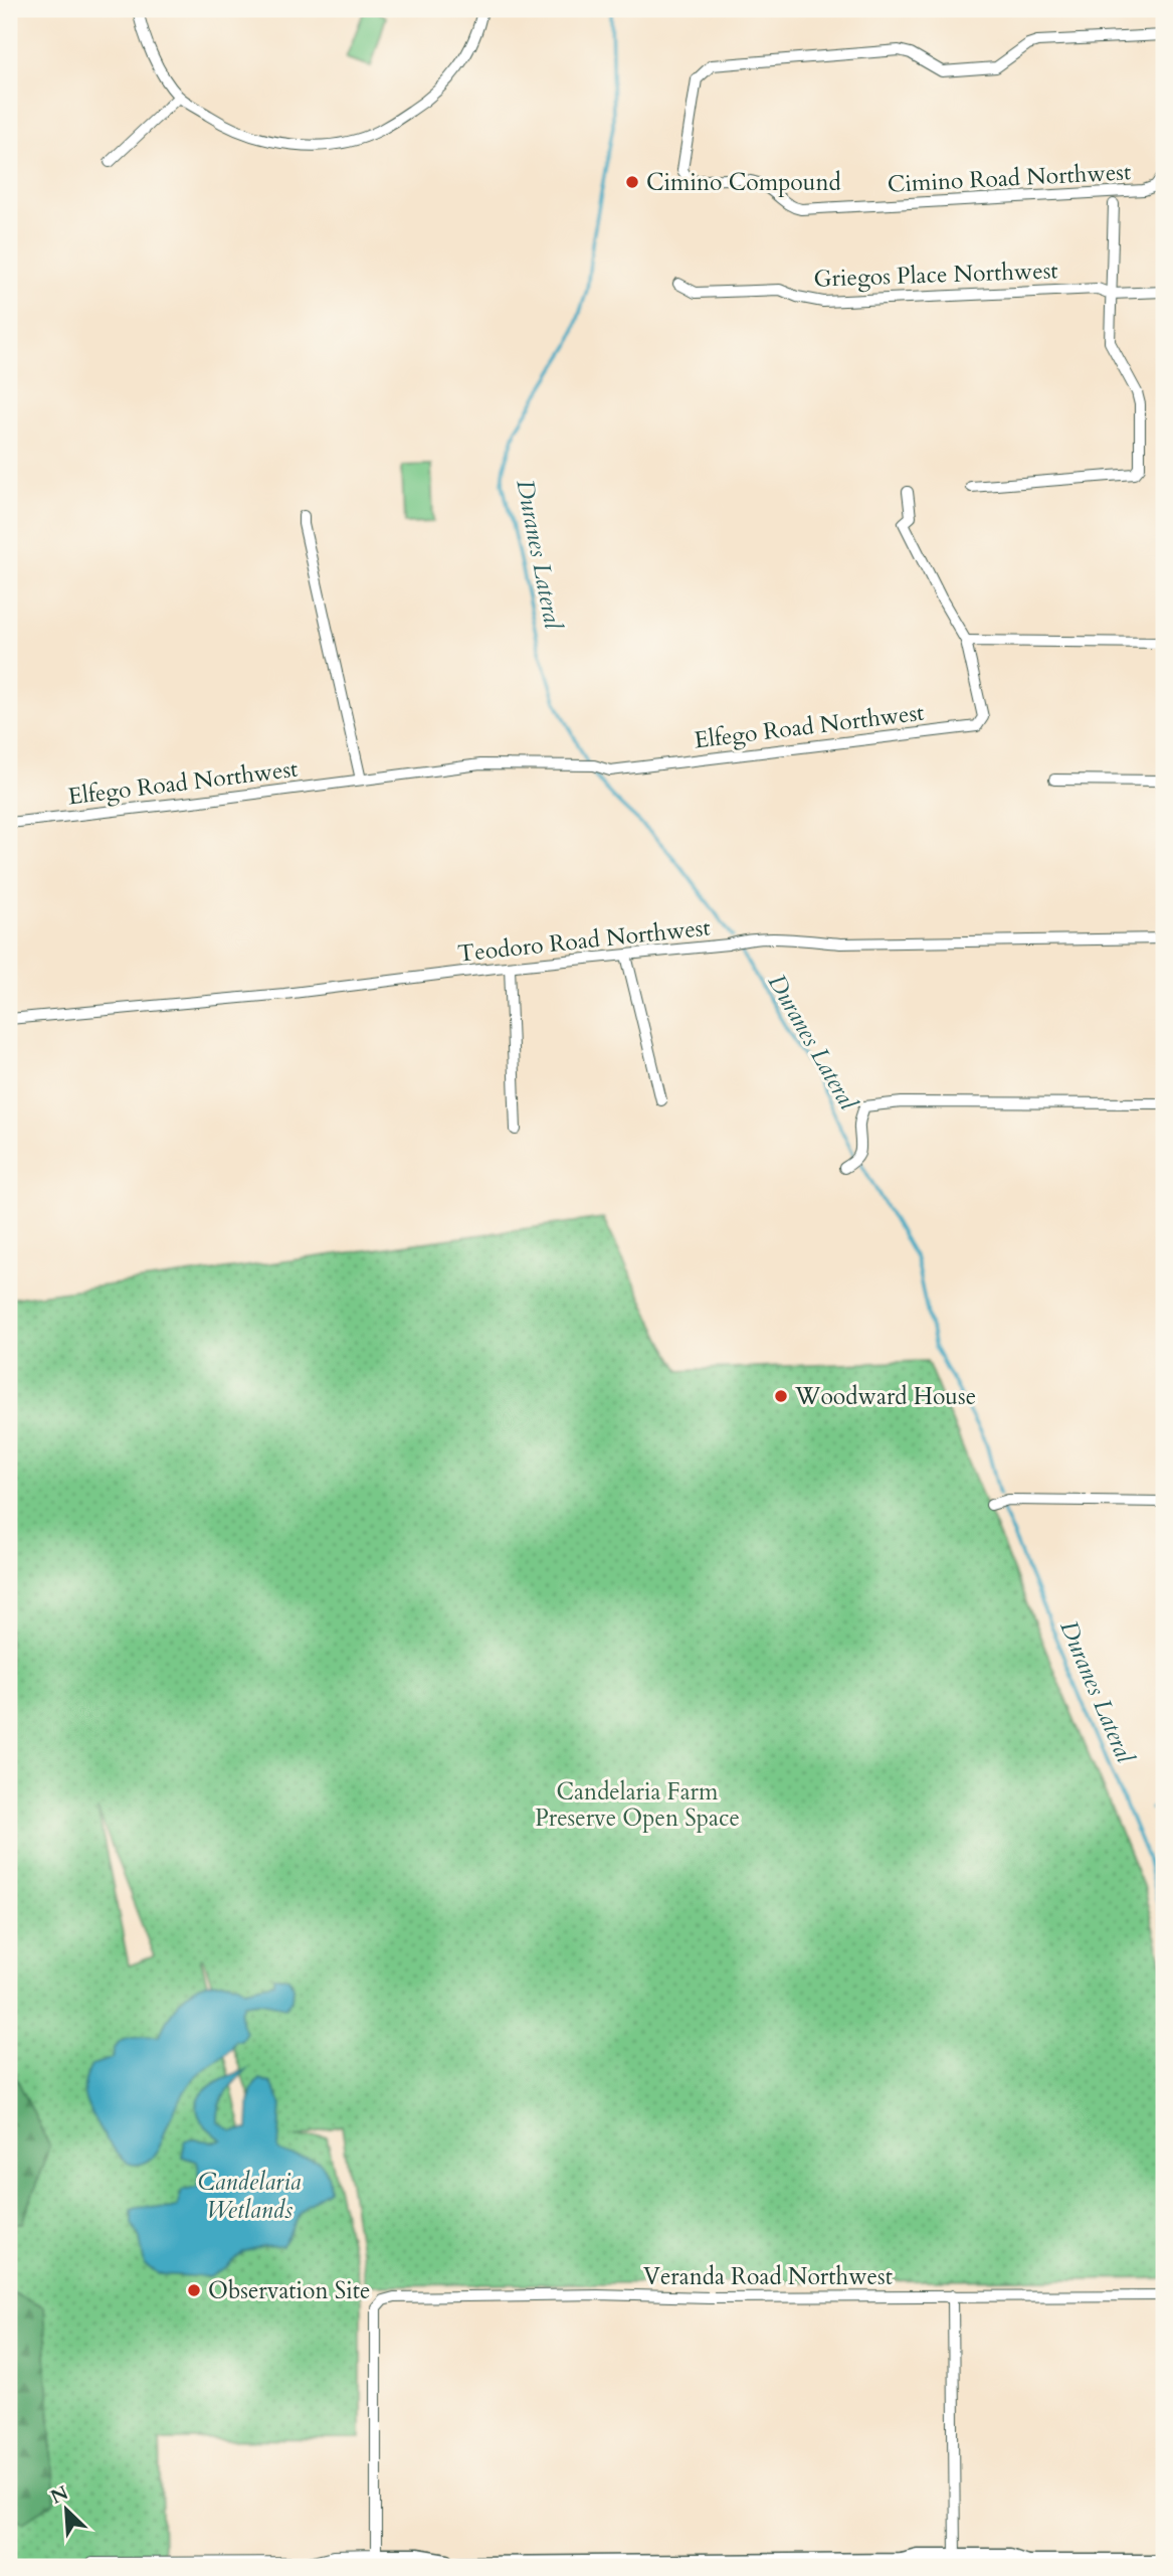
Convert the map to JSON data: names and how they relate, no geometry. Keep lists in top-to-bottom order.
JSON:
{
  "streets": {
    "street": [
      "Cimino Road Northwest",
      "Griegos Place Northwest",
      "Elfego Road Northwest",
      "Teodoro Road Northwest",
      "Veranda Road Northwest"
    ]
  },
  "water": ["Duranes Lateral", "Candelaria Wetlands"],
  "parks": ["Candelaria Farm Preserve Open Space"],
  "places": ["Cimino Compound", "Woodward House", "Observation Site"],
  "north": "top left"
}
